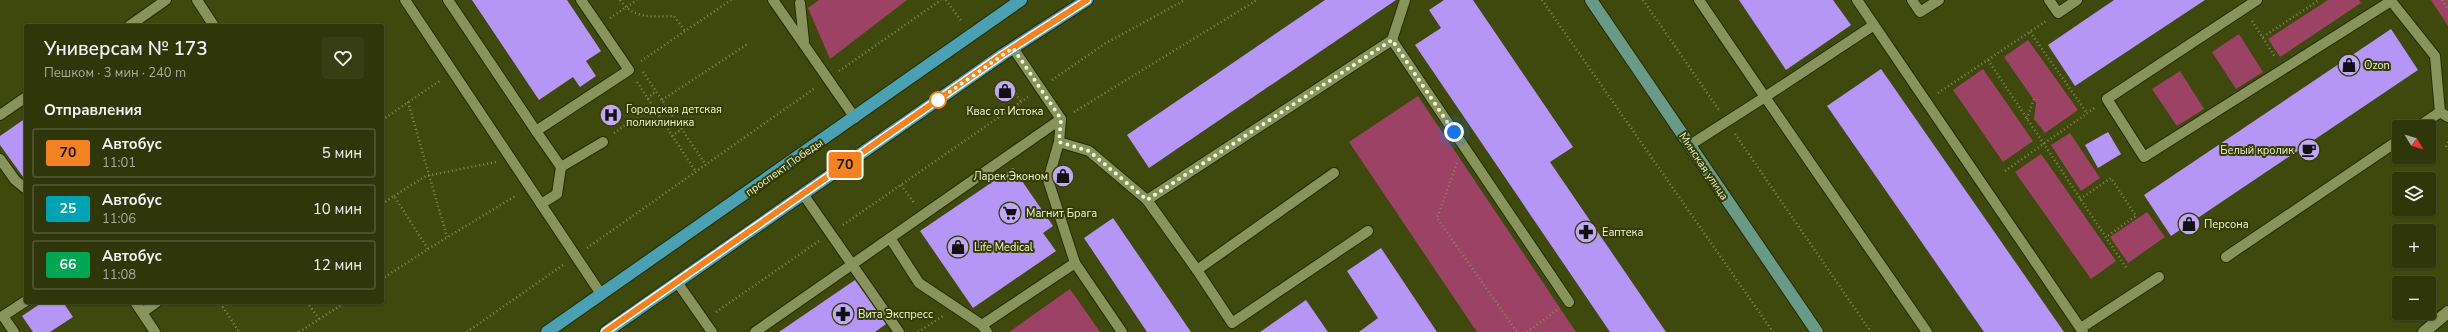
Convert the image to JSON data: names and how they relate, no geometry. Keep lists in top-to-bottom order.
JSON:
{
  "streets": {
    "main road": ["Минская улица", "проспект Победы"]
  },
  "places": {
    "shop": [
      "Ozon",
      "Квас от Истока",
      "Ларек Эконом",
      "Персона",
      "Life Medical"
    ],
    "hospital": ["Городская детская поликлиника"],
    "cafe": ["Белый кролик"],
    "supermarket": ["Магнит Брага"],
    "pharmacy": ["Еаптека", "Вита Экспресс"]
  },
  "lines": ["bus line 70"],
  "north": "bottom right",
  "page": {
    "on_map": "70",
    "heading": [
      ["Универсам № 173", "Пешком · 3 мин · 240 m"],
      "Отправления"
    ],
    "map_buttons": ["+", "−"],
    "list": [
      {
        "mark": "70",
        "name": "Автобус",
        "note": "11:01",
        "value": "5 мин"
      },
      {
        "mark": "25",
        "name": "Автобус",
        "note": "11:06",
        "value": "10 мин"
      },
      {
        "mark": "66",
        "name": "Автобус",
        "note": "11:08",
        "value": "12 мин"
      }
    ]
  }
}
